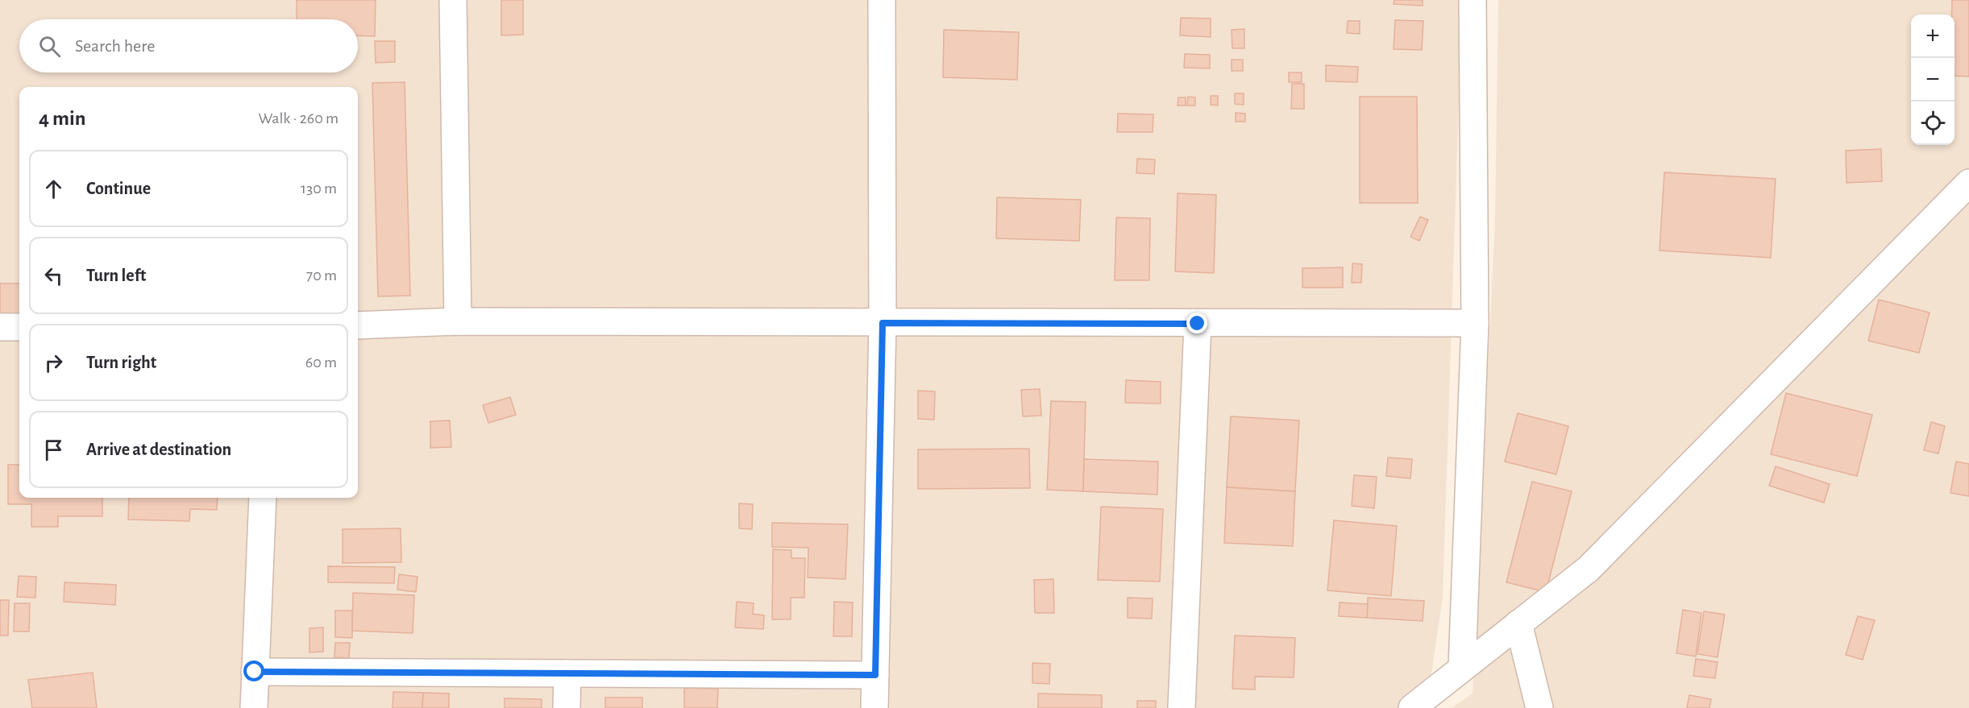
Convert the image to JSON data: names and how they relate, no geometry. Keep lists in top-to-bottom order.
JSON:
{
  "page": {
    "map_buttons": ["+", "−"],
    "search": "Search here",
    "heading": ["4 min", "Walk · 260 m"],
    "list": [
      ["Continue", "130 m"],
      ["Turn left", "70 m"],
      ["Turn right", "60 m"],
      "Arrive at destination"
    ]
  }
}
